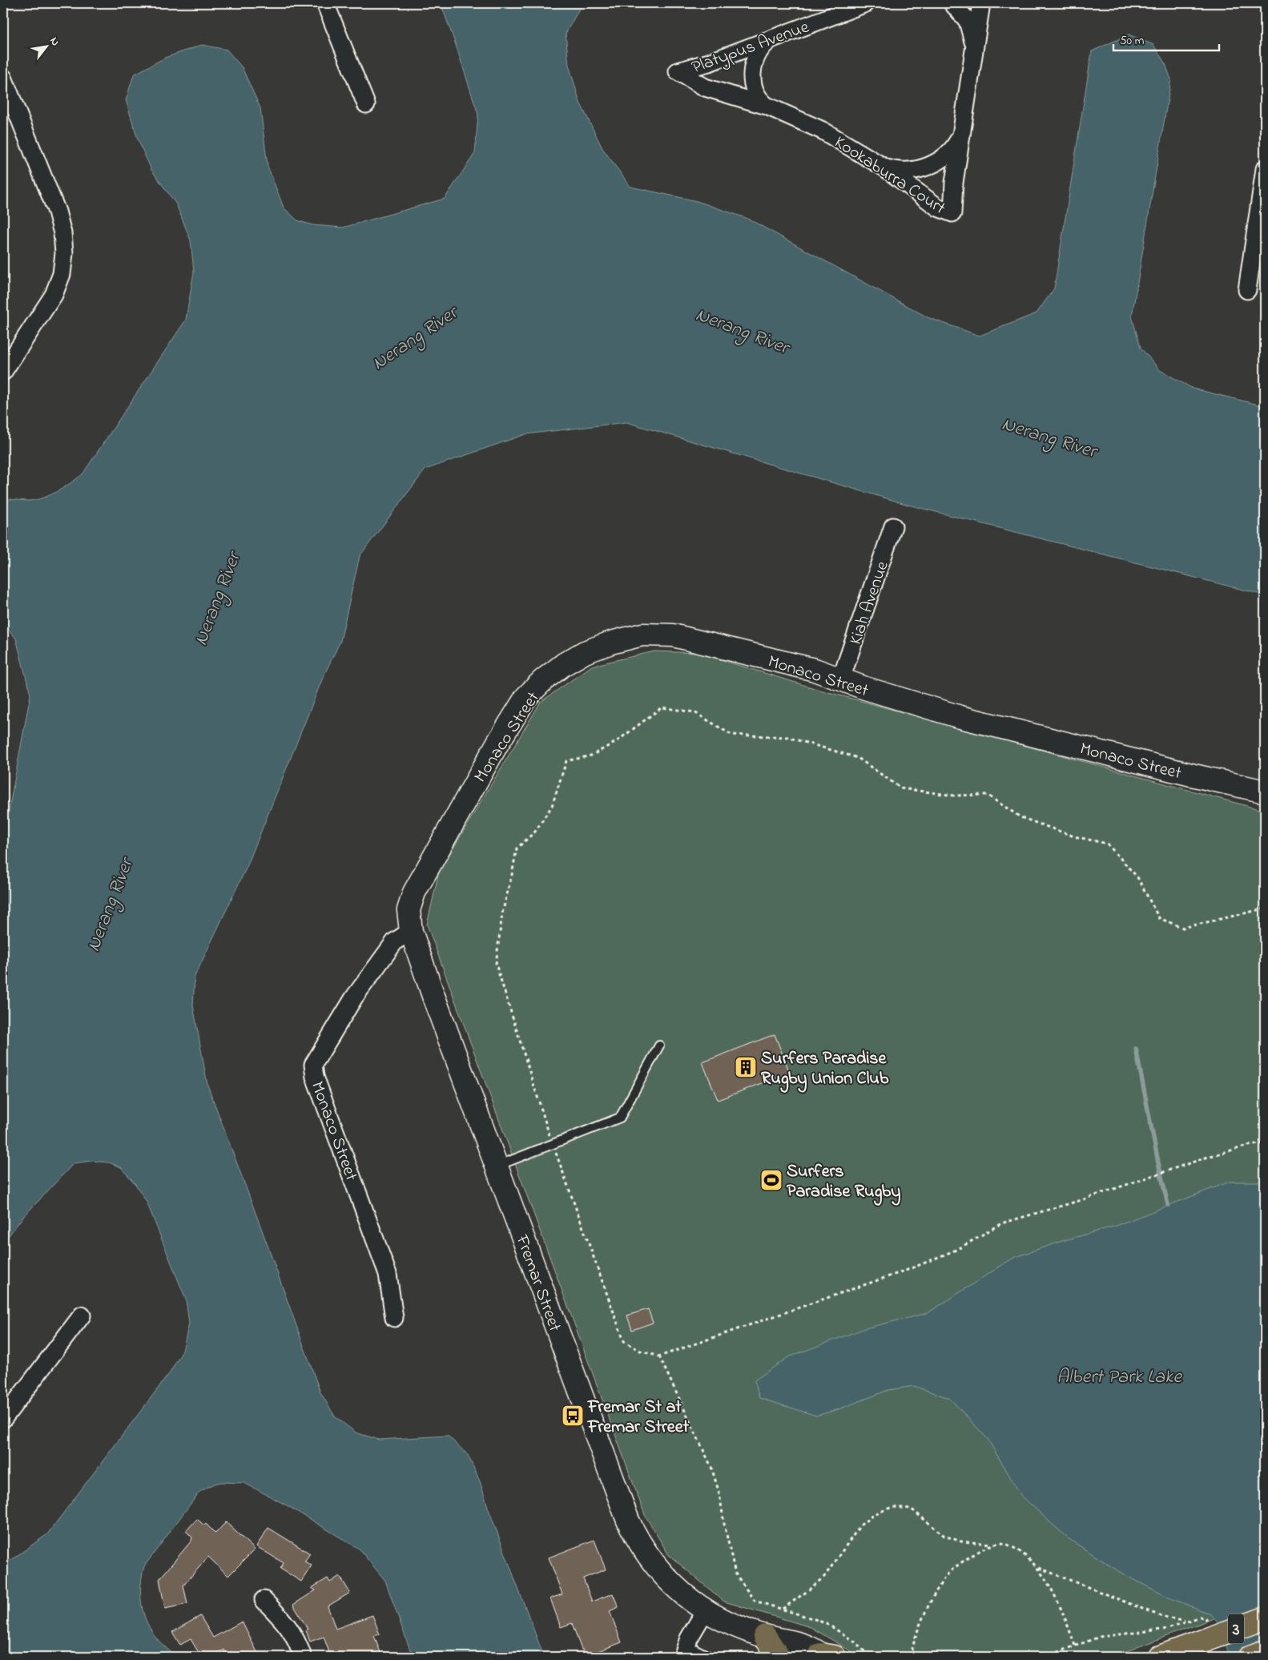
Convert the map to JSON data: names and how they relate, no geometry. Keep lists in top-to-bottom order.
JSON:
{
  "streets": {
    "main road": ["3"],
    "street": [
      "Platypus Avenue",
      "Kookaburra Court",
      "Kiah Avenue",
      "Monaco Street",
      "Fremar Street"
    ]
  },
  "crossings": [
    ["Platypus Avenue", "Kookaburra Court"],
    ["Kiah Avenue", "Monaco Street"],
    ["Monaco Street", "Fremar Street"]
  ],
  "water": ["Nerang River", "Albert Park Lake"],
  "places": {
    "building": ["Surfers Paradise Rugby Union Club"],
    "sports": ["Surfers Paradise Rugby"],
    "bus stop": ["Fremar St at Fremar Street"]
  },
  "scale_bar": "50 m",
  "north": "top right"
}
